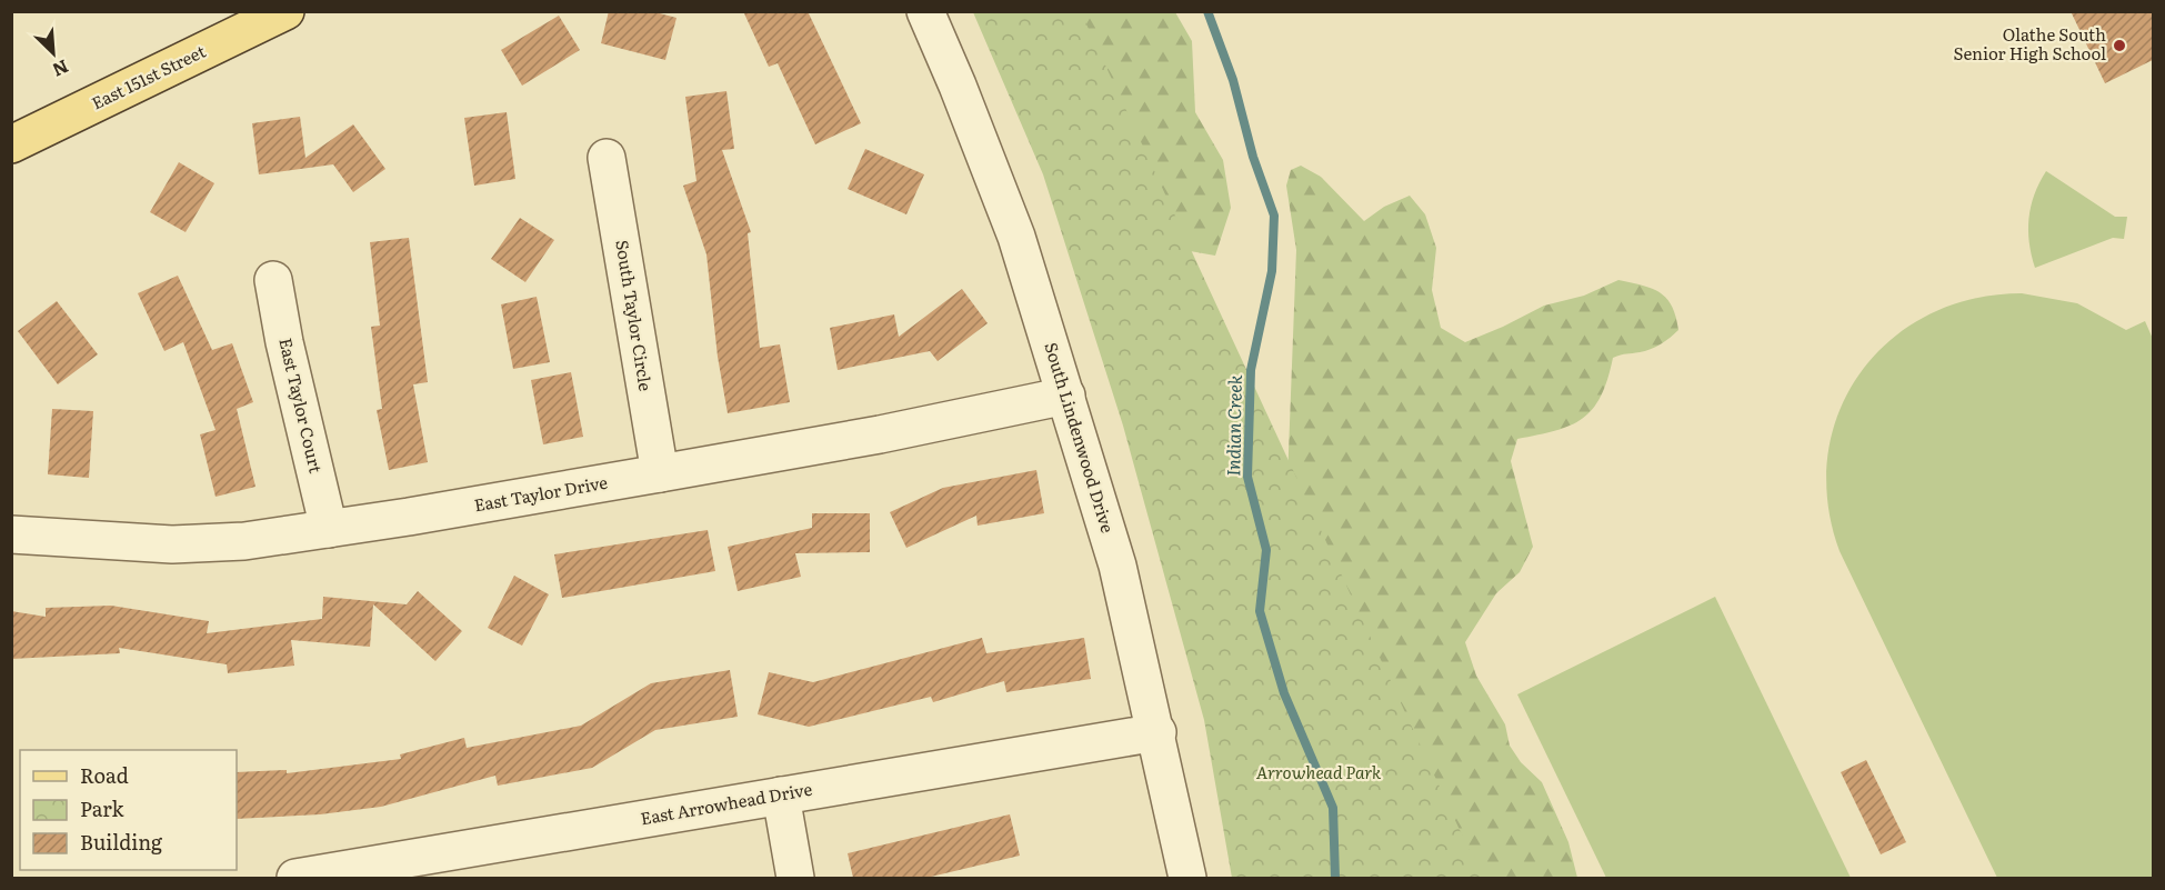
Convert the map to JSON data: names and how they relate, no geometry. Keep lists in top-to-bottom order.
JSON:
{
  "streets": {
    "main road": ["East 151st Street"],
    "street": [
      "South Taylor Circle",
      "East Taylor Court",
      "South Lindenwood Drive",
      "East Taylor Drive",
      "East Arrowhead Drive"
    ]
  },
  "crossings": [
    ["South Taylor Circle", "East Taylor Drive"],
    ["East Taylor Court", "East Taylor Drive"],
    ["South Lindenwood Drive", "East Taylor Drive"],
    ["South Lindenwood Drive", "East Arrowhead Drive"]
  ],
  "water": ["Indian Creek"],
  "parks": ["Arrowhead Park"],
  "places": ["Olathe South Senior High School"],
  "legend": ["Road", "Park", "Building"],
  "north": "bottom right"
}
